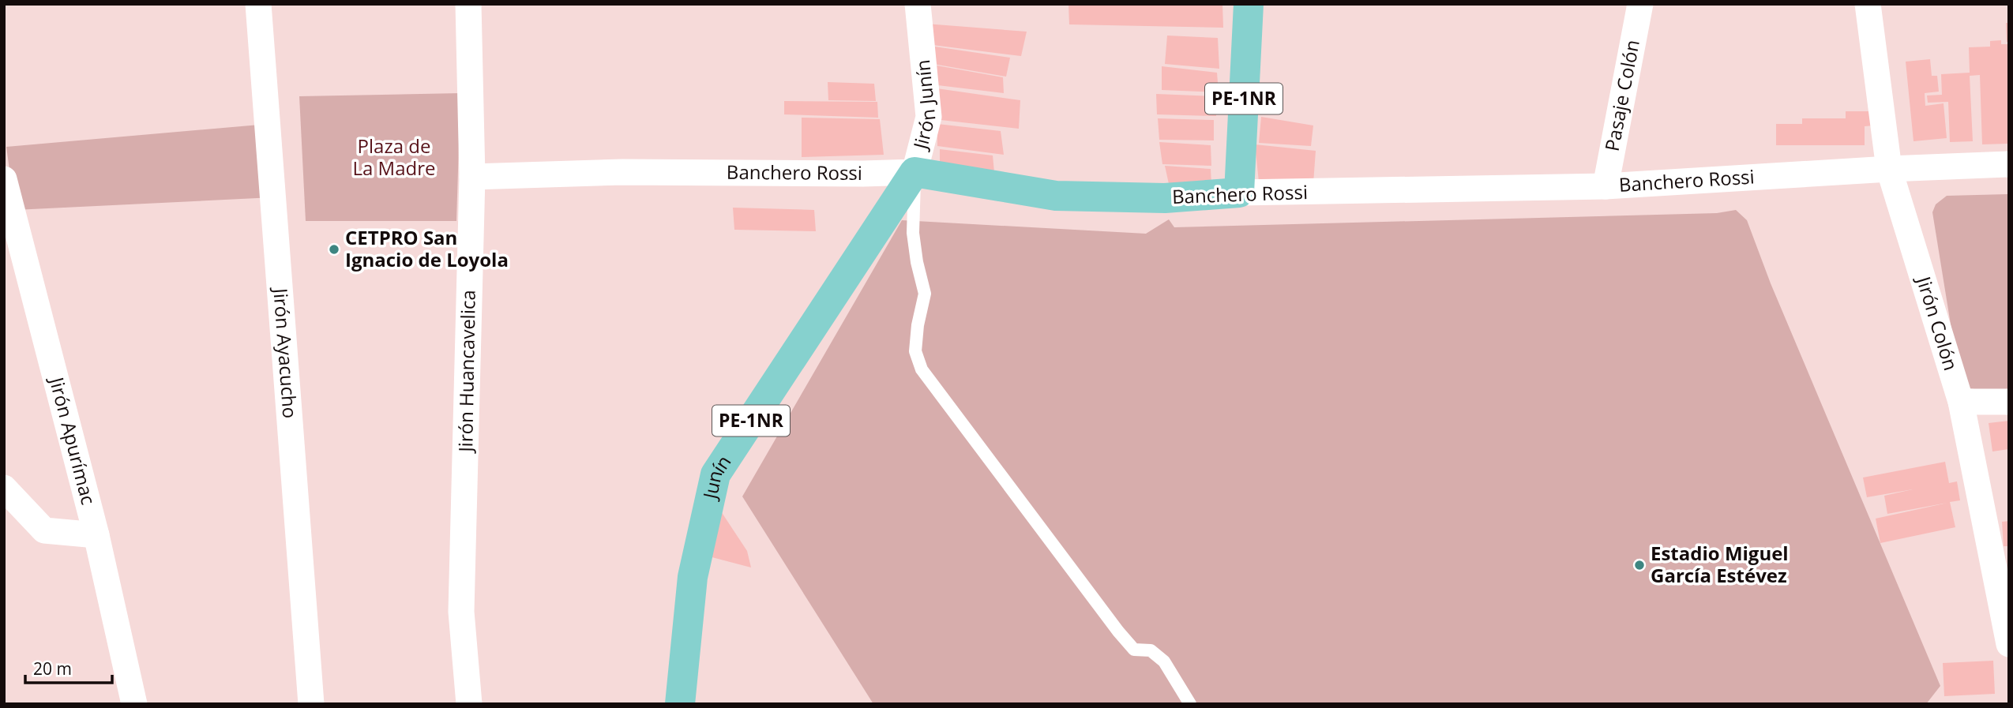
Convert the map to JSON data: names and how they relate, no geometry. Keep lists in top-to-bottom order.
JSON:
{
  "streets": {
    "main road": ["PE-1NR", "Banchero Rossi", "Junín"],
    "street": [
      "Pasaje Colón",
      "Jirón Junín",
      "Jirón Colón",
      "Jirón Ayacucho",
      "Jirón Huancavelica",
      "Jirón Apurímac"
    ]
  },
  "crossings": [
    ["Pasaje Colón", "Banchero Rossi"],
    ["PE-1NR", "Banchero Rossi"],
    ["Jirón Junín", "Banchero Rossi"],
    ["Jirón Junín", "Junín"],
    ["Banchero Rossi", "Jirón Colón"],
    ["Banchero Rossi", "Jirón Huancavelica"],
    ["Banchero Rossi", "Junín"]
  ],
  "parks": ["Plaza de La Madre"],
  "places": ["CETPRO San Ignacio de Loyola", "Estadio Miguel García Estévez"],
  "scale_bar": "20 m"
}
